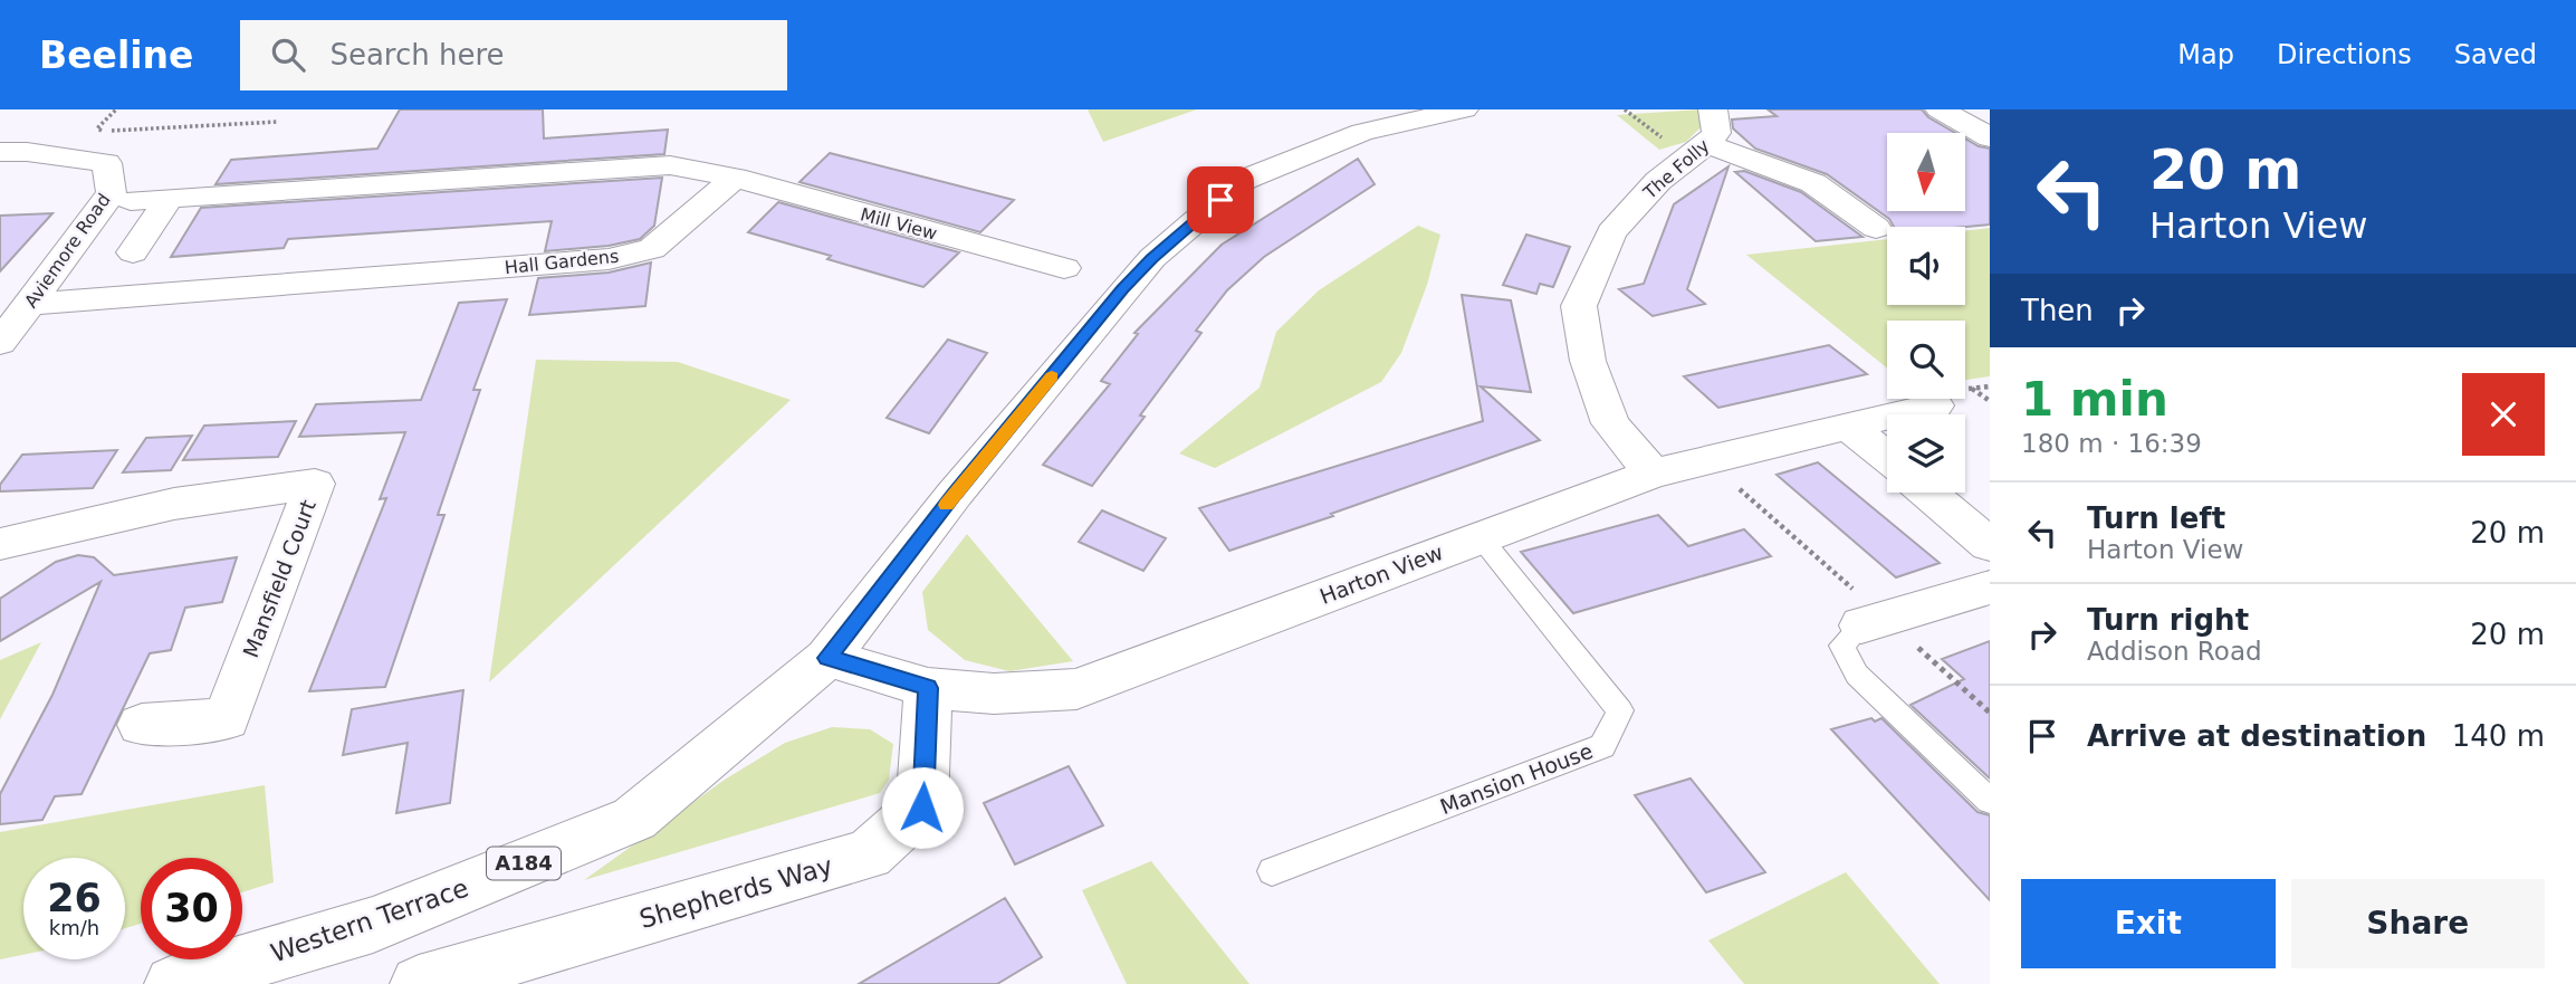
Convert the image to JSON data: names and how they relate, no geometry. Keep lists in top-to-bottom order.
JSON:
{
  "streets": {
    "street": [
      "The Folly",
      "Mill View",
      "Aviemore Road",
      "Hall Gardens",
      "Harton View",
      "Mansfield Court",
      "A184",
      "Shepherds Way",
      "Western Terrace"
    ],
    "lane": ["Mansion House"]
  },
  "crossings": [
    ["The Folly", "Harton View"],
    ["Mill View", "Hall Gardens"],
    ["Aviemore Road", "Hall Gardens"],
    ["Harton View", "Mansion House"],
    ["Harton View", "A184"],
    ["Harton View", "Shepherds Way"],
    ["Harton View", "Western Terrace"],
    ["A184", "Western Terrace"]
  ],
  "north": "bottom",
  "page": {
    "header": "Beeline",
    "search": "Search here",
    "nav": ["Map", "Directions", "Saved"],
    "turn": ["20 m", "Harton View"],
    "then": "Then",
    "heading": ["1 min", "180 m · 16:39"],
    "list": [
      {
        "name": "Turn left",
        "note": "Harton View",
        "value": "20 m"
      },
      {
        "name": "Turn right",
        "note": "Addison Road",
        "value": "20 m"
      },
      {
        "name": "Arrive at destination",
        "value": "140 m"
      }
    ],
    "speed": "26 km/h",
    "limit": "30",
    "buttons": ["Exit", "Share"]
  }
}
